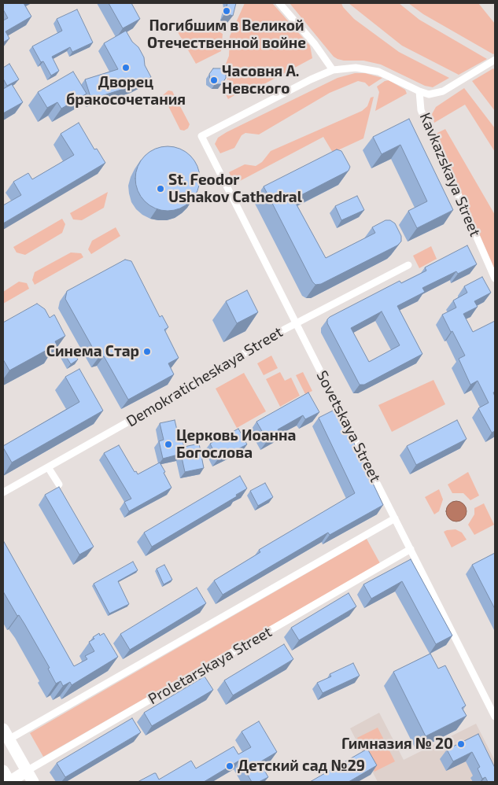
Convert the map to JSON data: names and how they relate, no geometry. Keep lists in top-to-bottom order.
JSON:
{
  "streets": {
    "main road": ["Proletarskaya Street"],
    "street": ["Kavkazskaya Street", "Demokraticheskaya Street", "Sovetskaya Street"]
  },
  "crossings": [
    ["Demokraticheskaya Street", "Sovetskaya Street"],
    ["Sovetskaya Street", "Proletarskaya Street"]
  ],
  "places": [
    "Погибшим в Великой Отечественной войне",
    "Дворец бракосочетания",
    "Часовня А. Невского",
    "St. Feodor Ushakov Cathedral",
    "Синема Стар",
    "Церковь Иоанна Богослова",
    "Гимназия № 20",
    "Детский сад №29"
  ]
}
